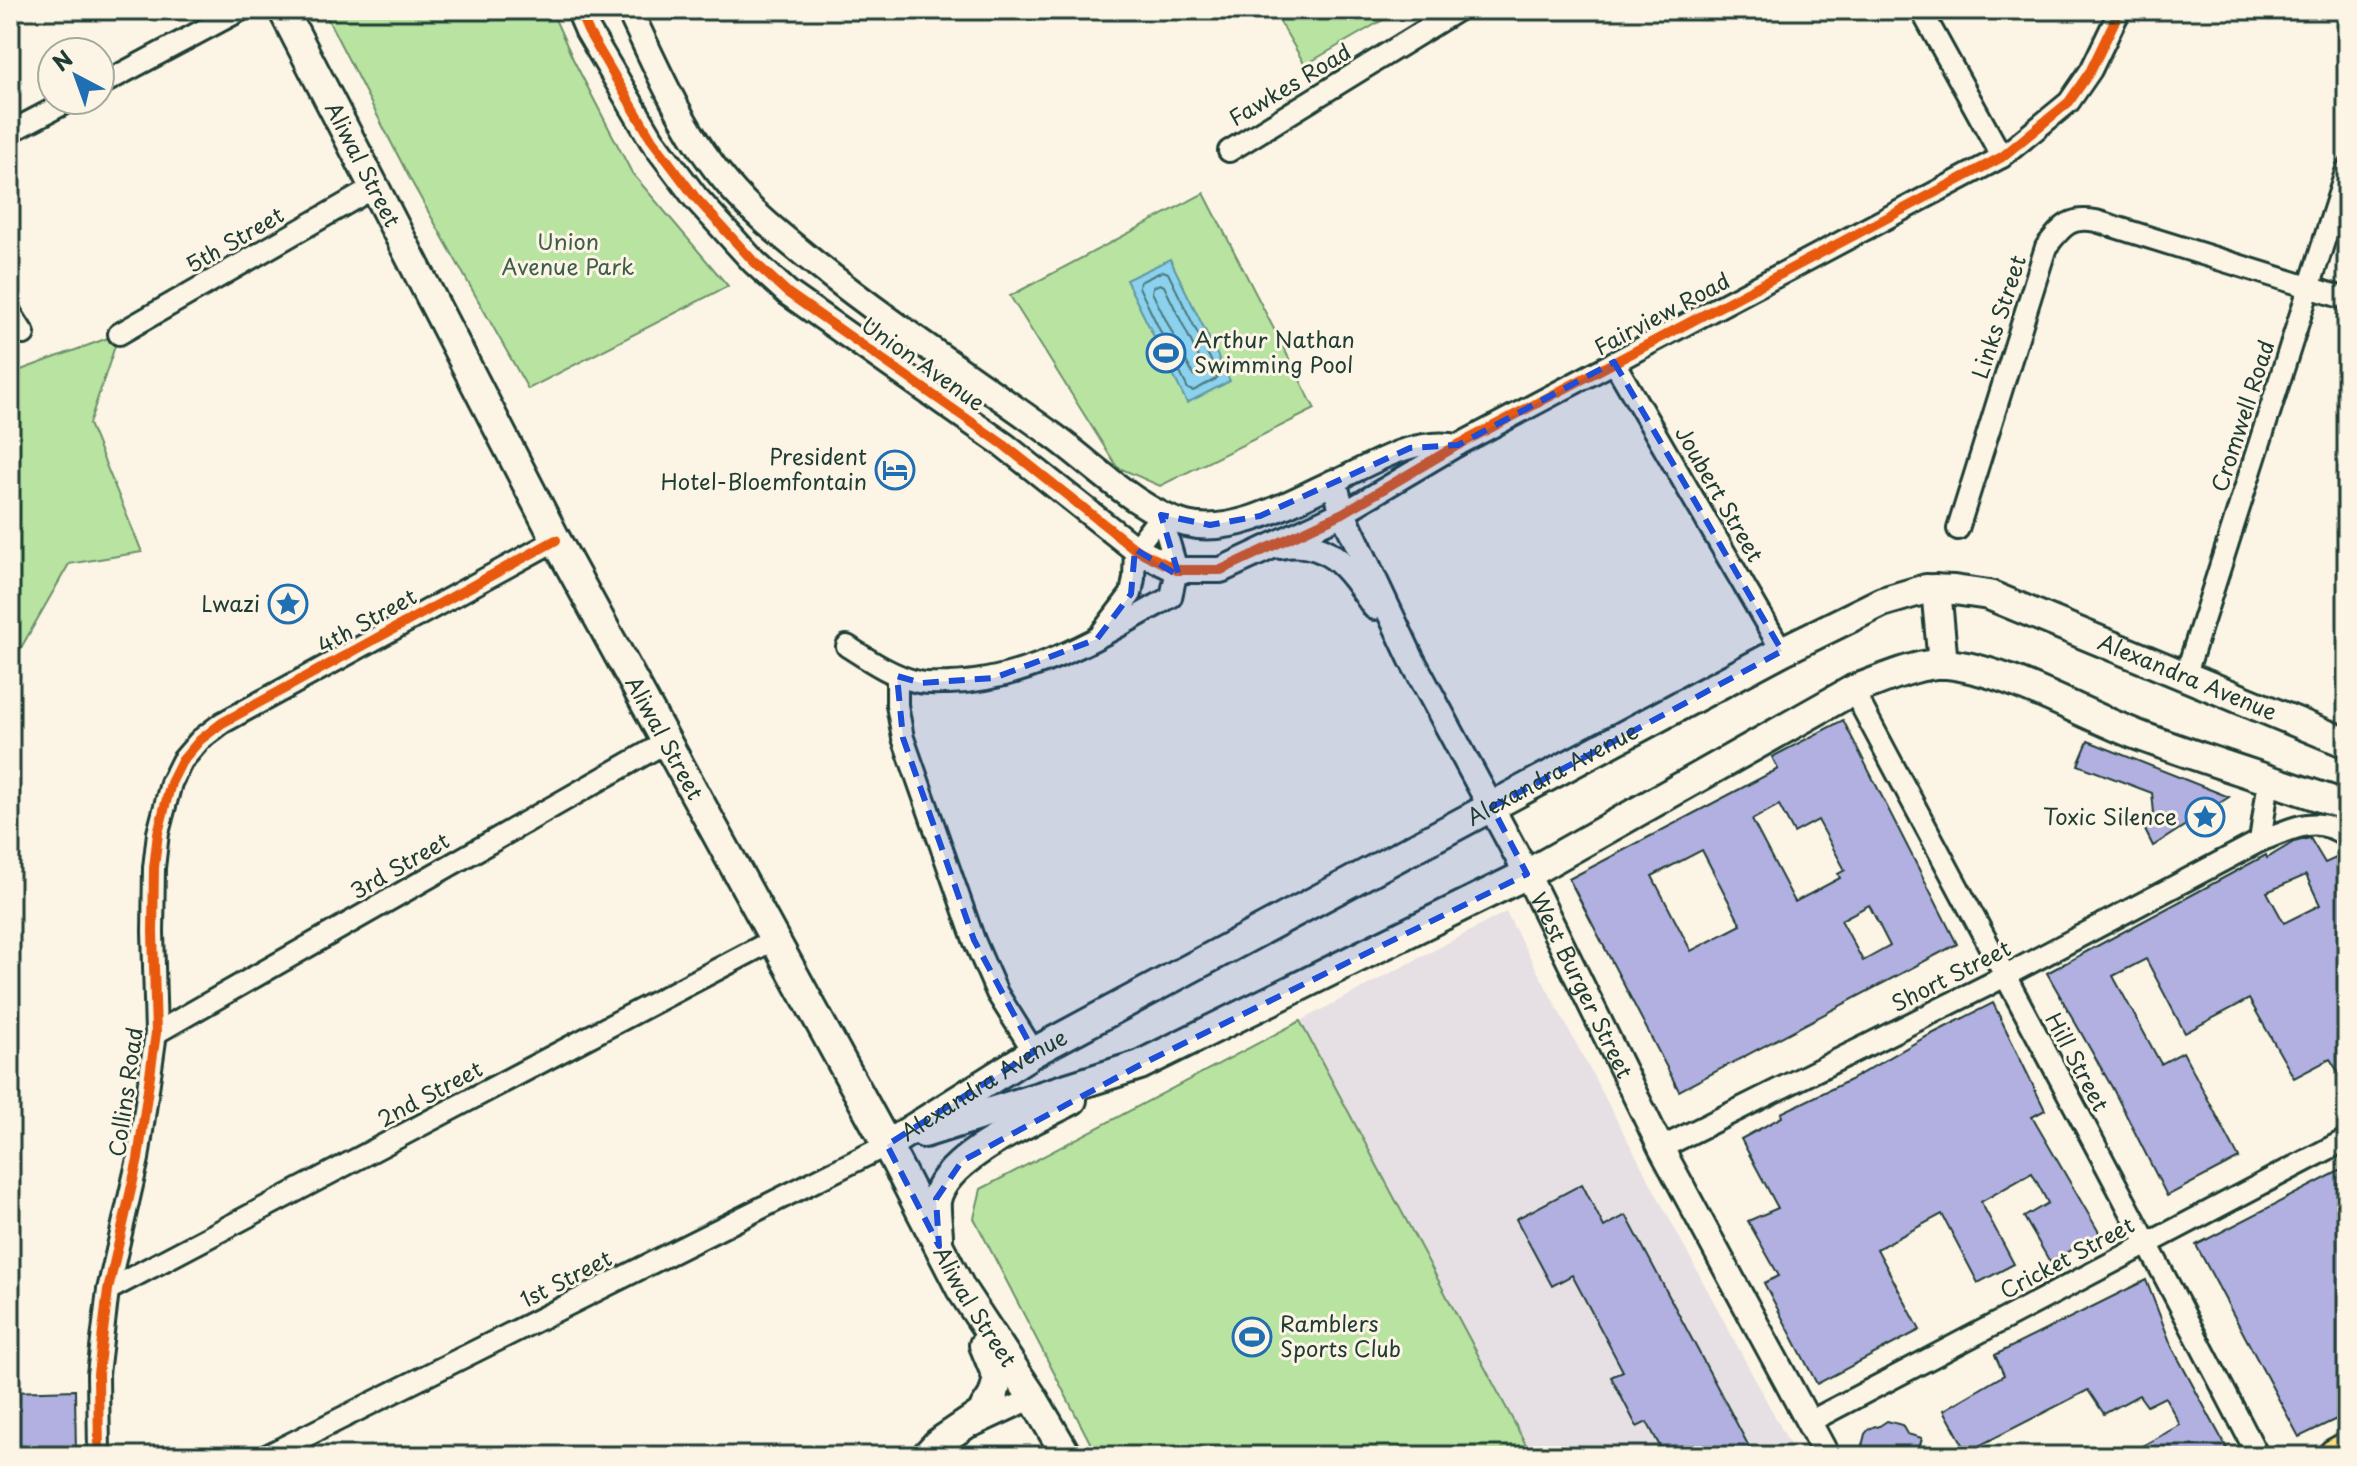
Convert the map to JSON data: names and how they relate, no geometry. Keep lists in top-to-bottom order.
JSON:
{
  "streets": {
    "main road": ["Aliwal Street", "Alexandra Avenue"],
    "street": [
      "Fawkes Road",
      "5th Street",
      "Fairview Road",
      "Links Street",
      "Union Avenue",
      "Cromwell Road",
      "Joubert Street",
      "4th Street",
      "3rd Street",
      "Short Street",
      "West Burger Street",
      "Hill Street",
      "Collins Road",
      "2nd Street",
      "Cricket Street",
      "1st Street"
    ]
  },
  "crossings": [
    ["Aliwal Street", "5th Street"],
    ["Aliwal Street", "4th Street"],
    ["Aliwal Street", "Alexandra Avenue"],
    ["Aliwal Street", "3rd Street"],
    ["Aliwal Street", "2nd Street"],
    ["Aliwal Street", "1st Street"],
    ["Fairview Road", "Union Avenue"],
    ["Fairview Road", "Joubert Street"],
    ["Fairview Road", "West Burger Street"],
    ["Links Street", "Cromwell Road"],
    ["Union Avenue", "West Burger Street"],
    ["Cromwell Road", "Alexandra Avenue"],
    ["Joubert Street", "Alexandra Avenue"],
    ["4th Street", "Collins Road"],
    ["Alexandra Avenue", "West Burger Street"],
    ["Alexandra Avenue", "Hill Street"],
    ["Alexandra Avenue", "1st Street"],
    ["3rd Street", "Collins Road"],
    ["Short Street", "West Burger Street"],
    ["Short Street", "Hill Street"],
    ["West Burger Street", "Cricket Street"],
    ["Hill Street", "Cricket Street"],
    ["Collins Road", "2nd Street"]
  ],
  "parks": ["Union Avenue Park"],
  "places": {
    "sports": ["Arthur Nathan Swimming Pool", "Ramblers Sports Club"],
    "hotel": ["President Hotel-Bloemfontain"],
    "place": ["Lwazi", "Toxic Silence"]
  },
  "north": "top left"
}
